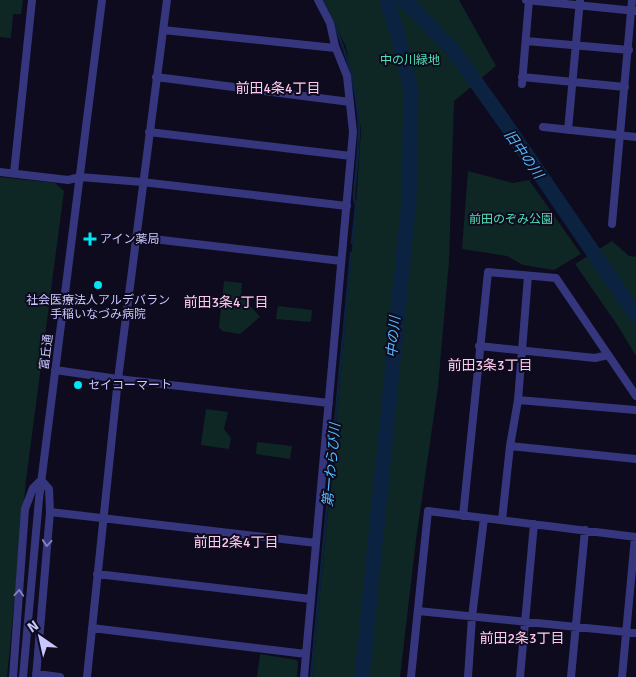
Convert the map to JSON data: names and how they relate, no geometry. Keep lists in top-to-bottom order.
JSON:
{
  "streets": {
    "street": ["富丘通"]
  },
  "districts": [
    "前田4条4丁目",
    "前田3条4丁目",
    "前田3条3丁目",
    "前田2条4丁目",
    "前田2条3丁目"
  ],
  "water": ["旧中の川", "中の川", "第一わらび川"],
  "parks": ["中の川緑地", "前田のぞみ公園"],
  "places": {
    "health": ["アイン薬局"],
    "other": ["社会医療法人アルデバラン 手稲いなづみ病院", "セイコーマート"]
  },
  "north": "top left"
}
